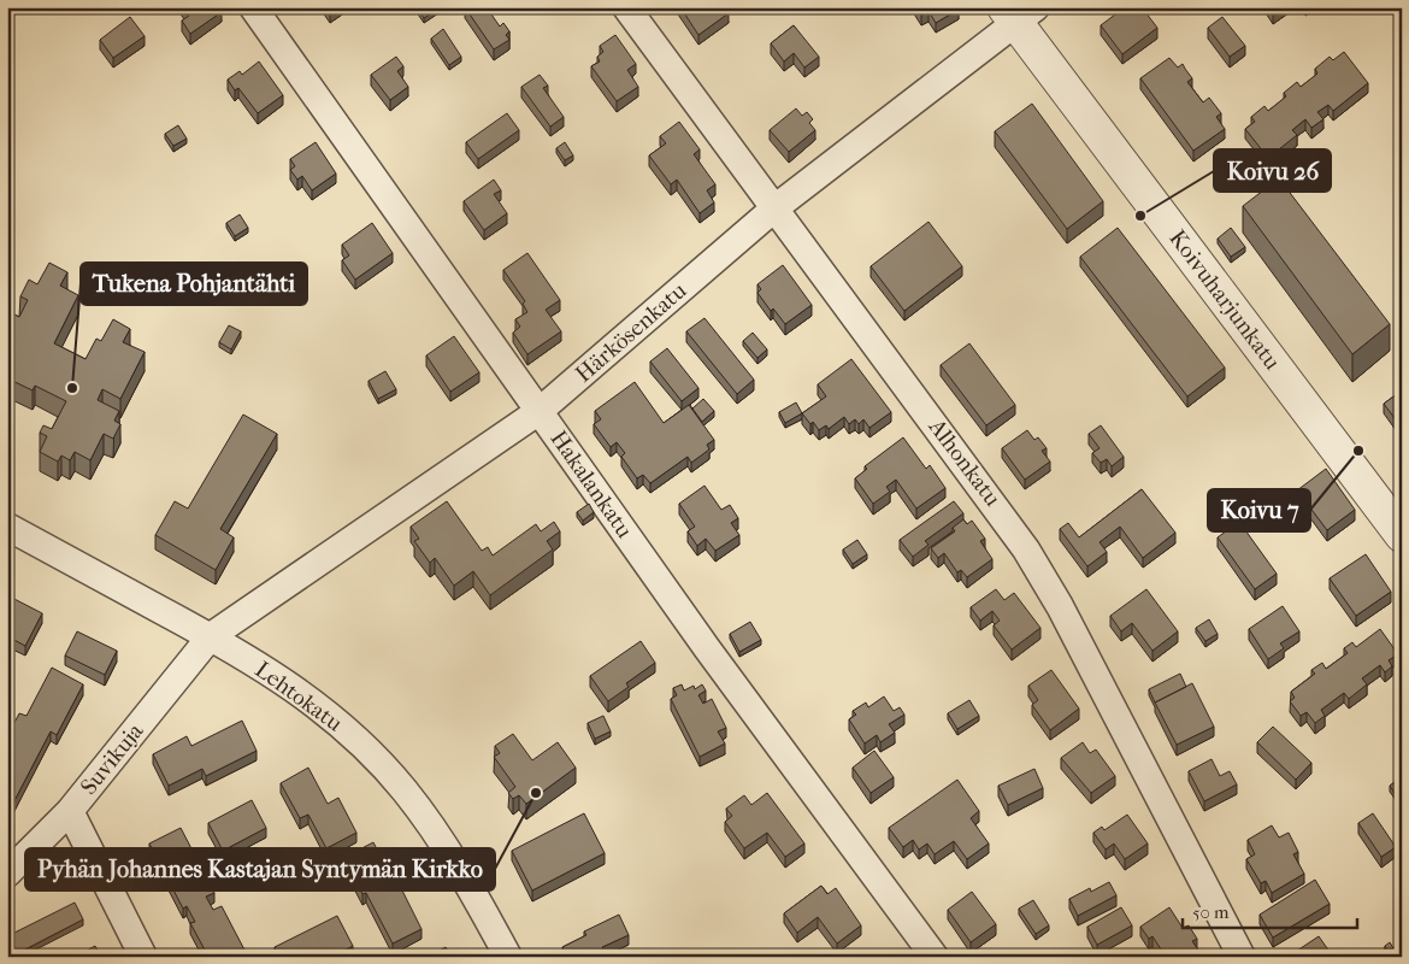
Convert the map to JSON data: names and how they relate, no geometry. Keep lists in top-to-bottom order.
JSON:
{
  "streets": {
    "street": [
      "Koivuharjunkatu",
      "Härkösenkatu",
      "Alhonkatu",
      "Hakalankatu",
      "Lehtokatu",
      "Suvikuja"
    ]
  },
  "crossings": [
    ["Koivuharjunkatu", "Härkösenkatu"],
    ["Härkösenkatu", "Alhonkatu"],
    ["Härkösenkatu", "Hakalankatu"],
    ["Härkösenkatu", "Lehtokatu"],
    ["Härkösenkatu", "Suvikuja"],
    ["Lehtokatu", "Suvikuja"]
  ],
  "places": [
    "Koivu 26",
    "Tukena Pohjantähti",
    "Koivu 7",
    "Pyhän Johannes Kastajan Syntymän Kirkko"
  ],
  "scale_bar": "50 m"
}
